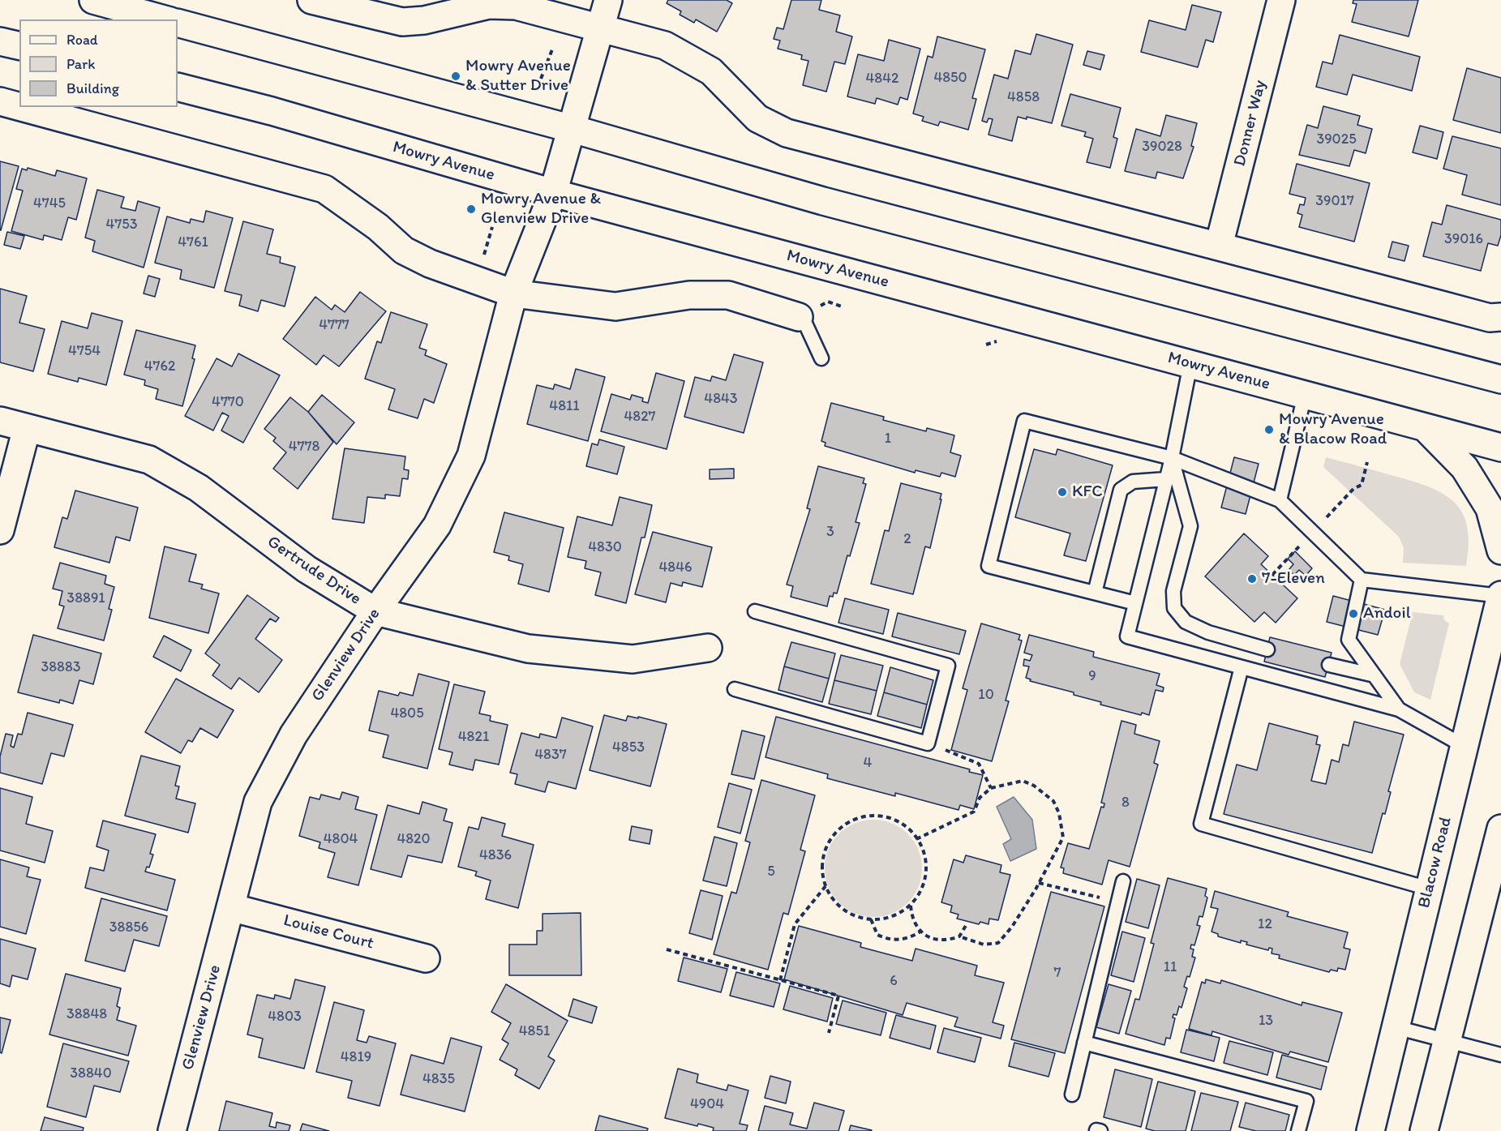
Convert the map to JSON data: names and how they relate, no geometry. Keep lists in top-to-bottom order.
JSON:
{
  "streets": {
    "street": [
      "Donner Way",
      "Mowry Avenue",
      "Gertrude Drive",
      "Glenview Drive",
      "Blacow Road",
      "Louise Court"
    ]
  },
  "crossings": [
    ["Mowry Avenue", "Glenview Drive"],
    ["Gertrude Drive", "Glenview Drive"],
    ["Glenview Drive", "Louise Court"]
  ],
  "places": [
    "Mowry Avenue & Sutter Drive",
    "Mowry Avenue & Glenview Drive",
    "Mowry Avenue & Blacow Road",
    "KFC",
    "7-Eleven",
    "Andoil"
  ],
  "house_numbers": [
    "4850",
    "4842",
    "4858",
    "39025",
    "39028",
    "39017",
    "4745",
    "4753",
    "39016",
    "4761",
    "4777",
    "4754",
    "4762",
    "4843",
    "4770",
    "4811",
    "4827",
    "1",
    "4778",
    "3",
    "2",
    "4830",
    "4846",
    "38891",
    "38883",
    "9",
    "10",
    "4805",
    "4821",
    "4853",
    "4837",
    "4",
    "8",
    "4804",
    "4820",
    "4836",
    "5",
    "12",
    "38856",
    "11",
    "7",
    "6",
    "38848",
    "4803",
    "13",
    "4851",
    "4819",
    "38840",
    "4835",
    "4904"
  ],
  "legend": ["Road", "Park", "Building"]
}
